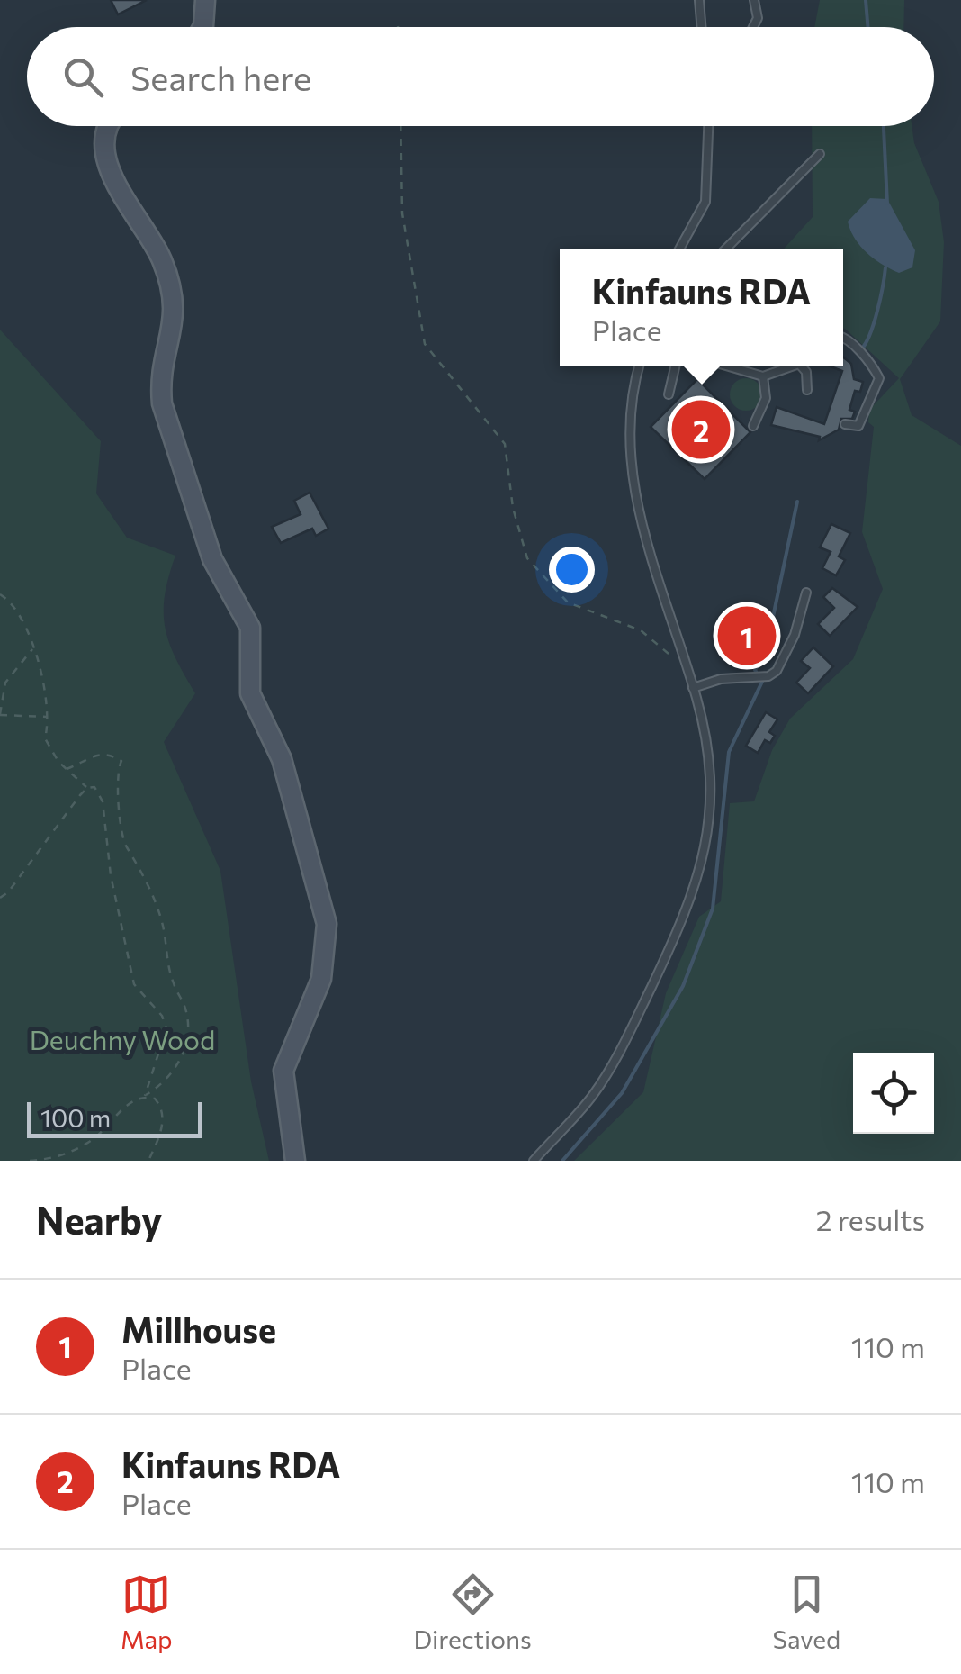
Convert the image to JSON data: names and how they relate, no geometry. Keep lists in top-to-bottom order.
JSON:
{
  "parks": ["Deuchny Wood"],
  "scale_bar": "100 m",
  "page": {
    "search": "Search here",
    "popup": ["Kinfauns RDA", "Place"],
    "pins": ["2", "1"],
    "scale": "100 m",
    "heading": ["Nearby", "2 results"],
    "list": [
      {
        "mark": "1",
        "name": "Millhouse",
        "note": "Place",
        "value": "110 m"
      },
      {
        "mark": "2",
        "name": "Kinfauns RDA",
        "note": "Place",
        "value": "110 m"
      }
    ],
    "nav": ["Map", "Directions", "Saved"]
  }
}
